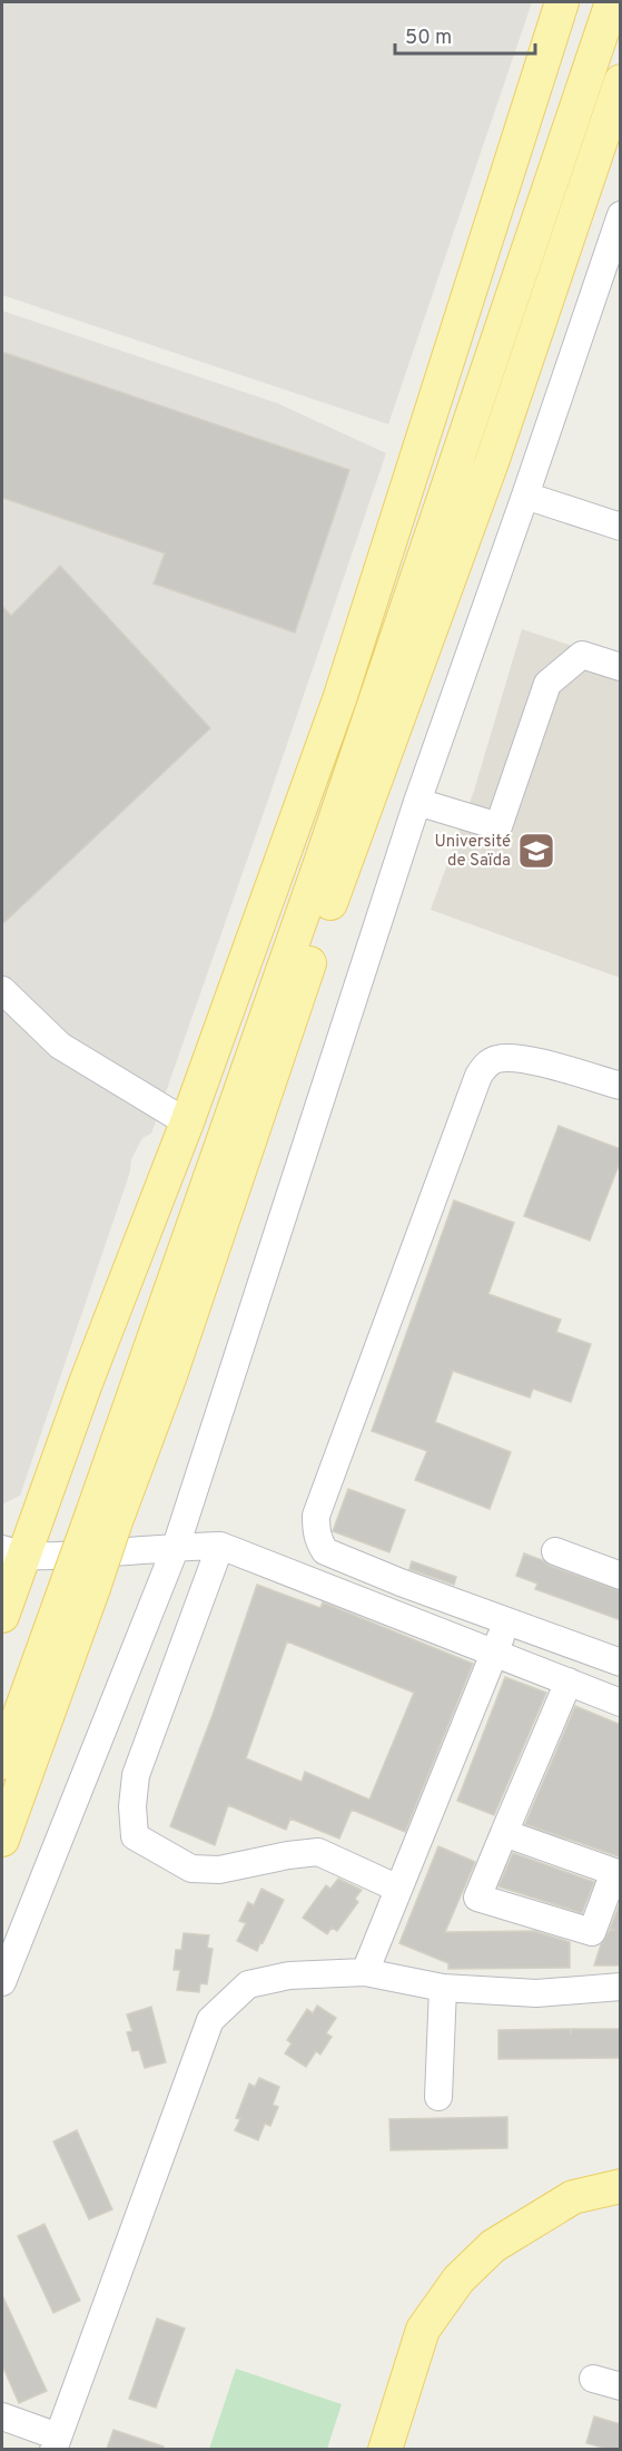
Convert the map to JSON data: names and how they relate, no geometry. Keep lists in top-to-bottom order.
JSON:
{
  "places": {
    "school or university": ["Université de Saïda"]
  },
  "scale_bar": "50 m"
}
